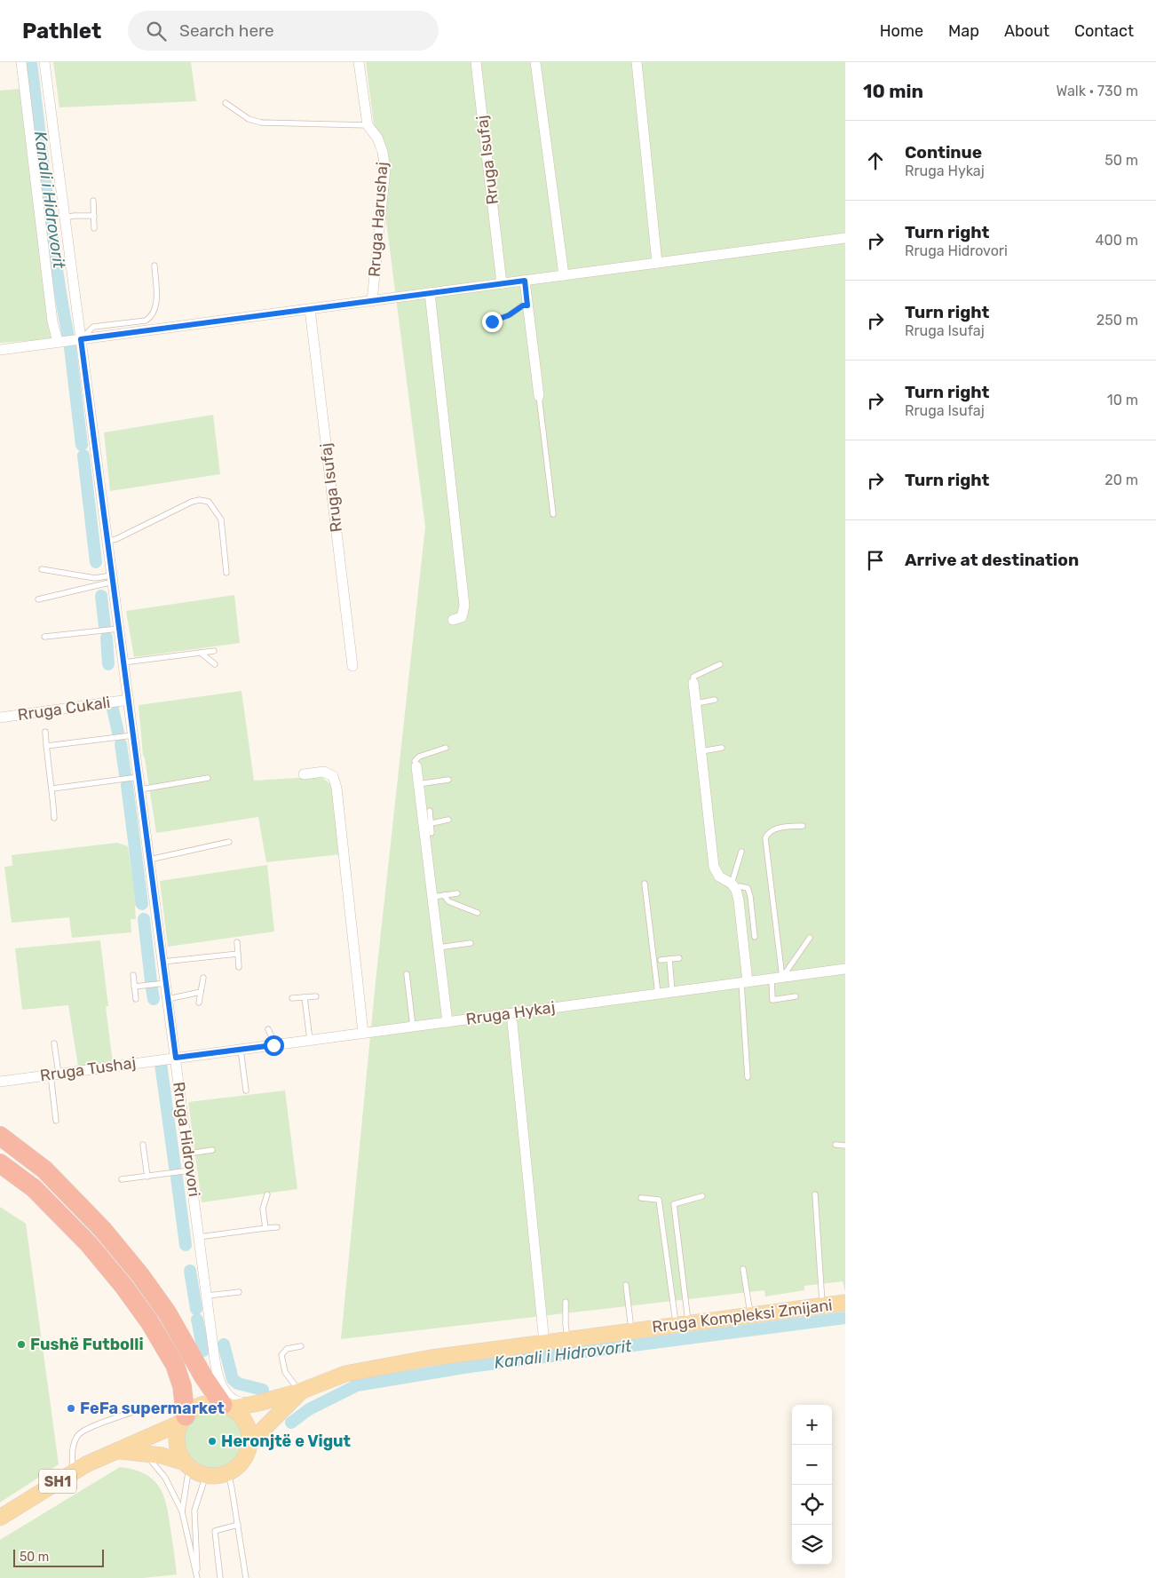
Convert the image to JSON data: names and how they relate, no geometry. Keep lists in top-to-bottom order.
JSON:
{
  "streets": {
    "main road": ["Rruga Kompleksi Zmijani", "SH1"],
    "street": [
      "Rruga Isufaj",
      "Rruga Harushaj",
      "Rruga Cukali",
      "Rruga Hykaj",
      "Rruga Tushaj",
      "Rruga Hidrovori"
    ]
  },
  "crossings": [
    ["Rruga Cukali", "Rruga Hidrovori"],
    ["Rruga Hykaj", "Rruga Tushaj"],
    ["Rruga Hykaj", "Rruga Hidrovori"],
    ["Rruga Tushaj", "Rruga Hidrovori"],
    ["Rruga Hidrovori", "Rruga Kompleksi Zmijani"],
    ["Rruga Hidrovori", "SH1"],
    ["Rruga Kompleksi Zmijani", "SH1"]
  ],
  "water": ["Kanali i Hidrovorit"],
  "places": ["Fushë Futbolli", "FeFa supermarket", "Heronjtë e Vigut"],
  "scale_bar": "50 m",
  "page": {
    "header": "Pathlet",
    "search": "Search here",
    "nav": [
      "Home",
      "Map",
      "About",
      "Contact"
    ],
    "heading": ["10 min", "Walk · 730 m"],
    "list": [
      ["Continue", "Rruga Hykaj", "50 m"],
      ["Turn right", "Rruga Hidrovori", "400 m"],
      ["Turn right", "Rruga Isufaj", "250 m"],
      ["Turn right", "Rruga Isufaj", "10 m"],
      ["Turn right", "20 m"],
      "Arrive at destination"
    ],
    "map_buttons": ["+", "−"],
    "scale": "50 m"
  }
}
